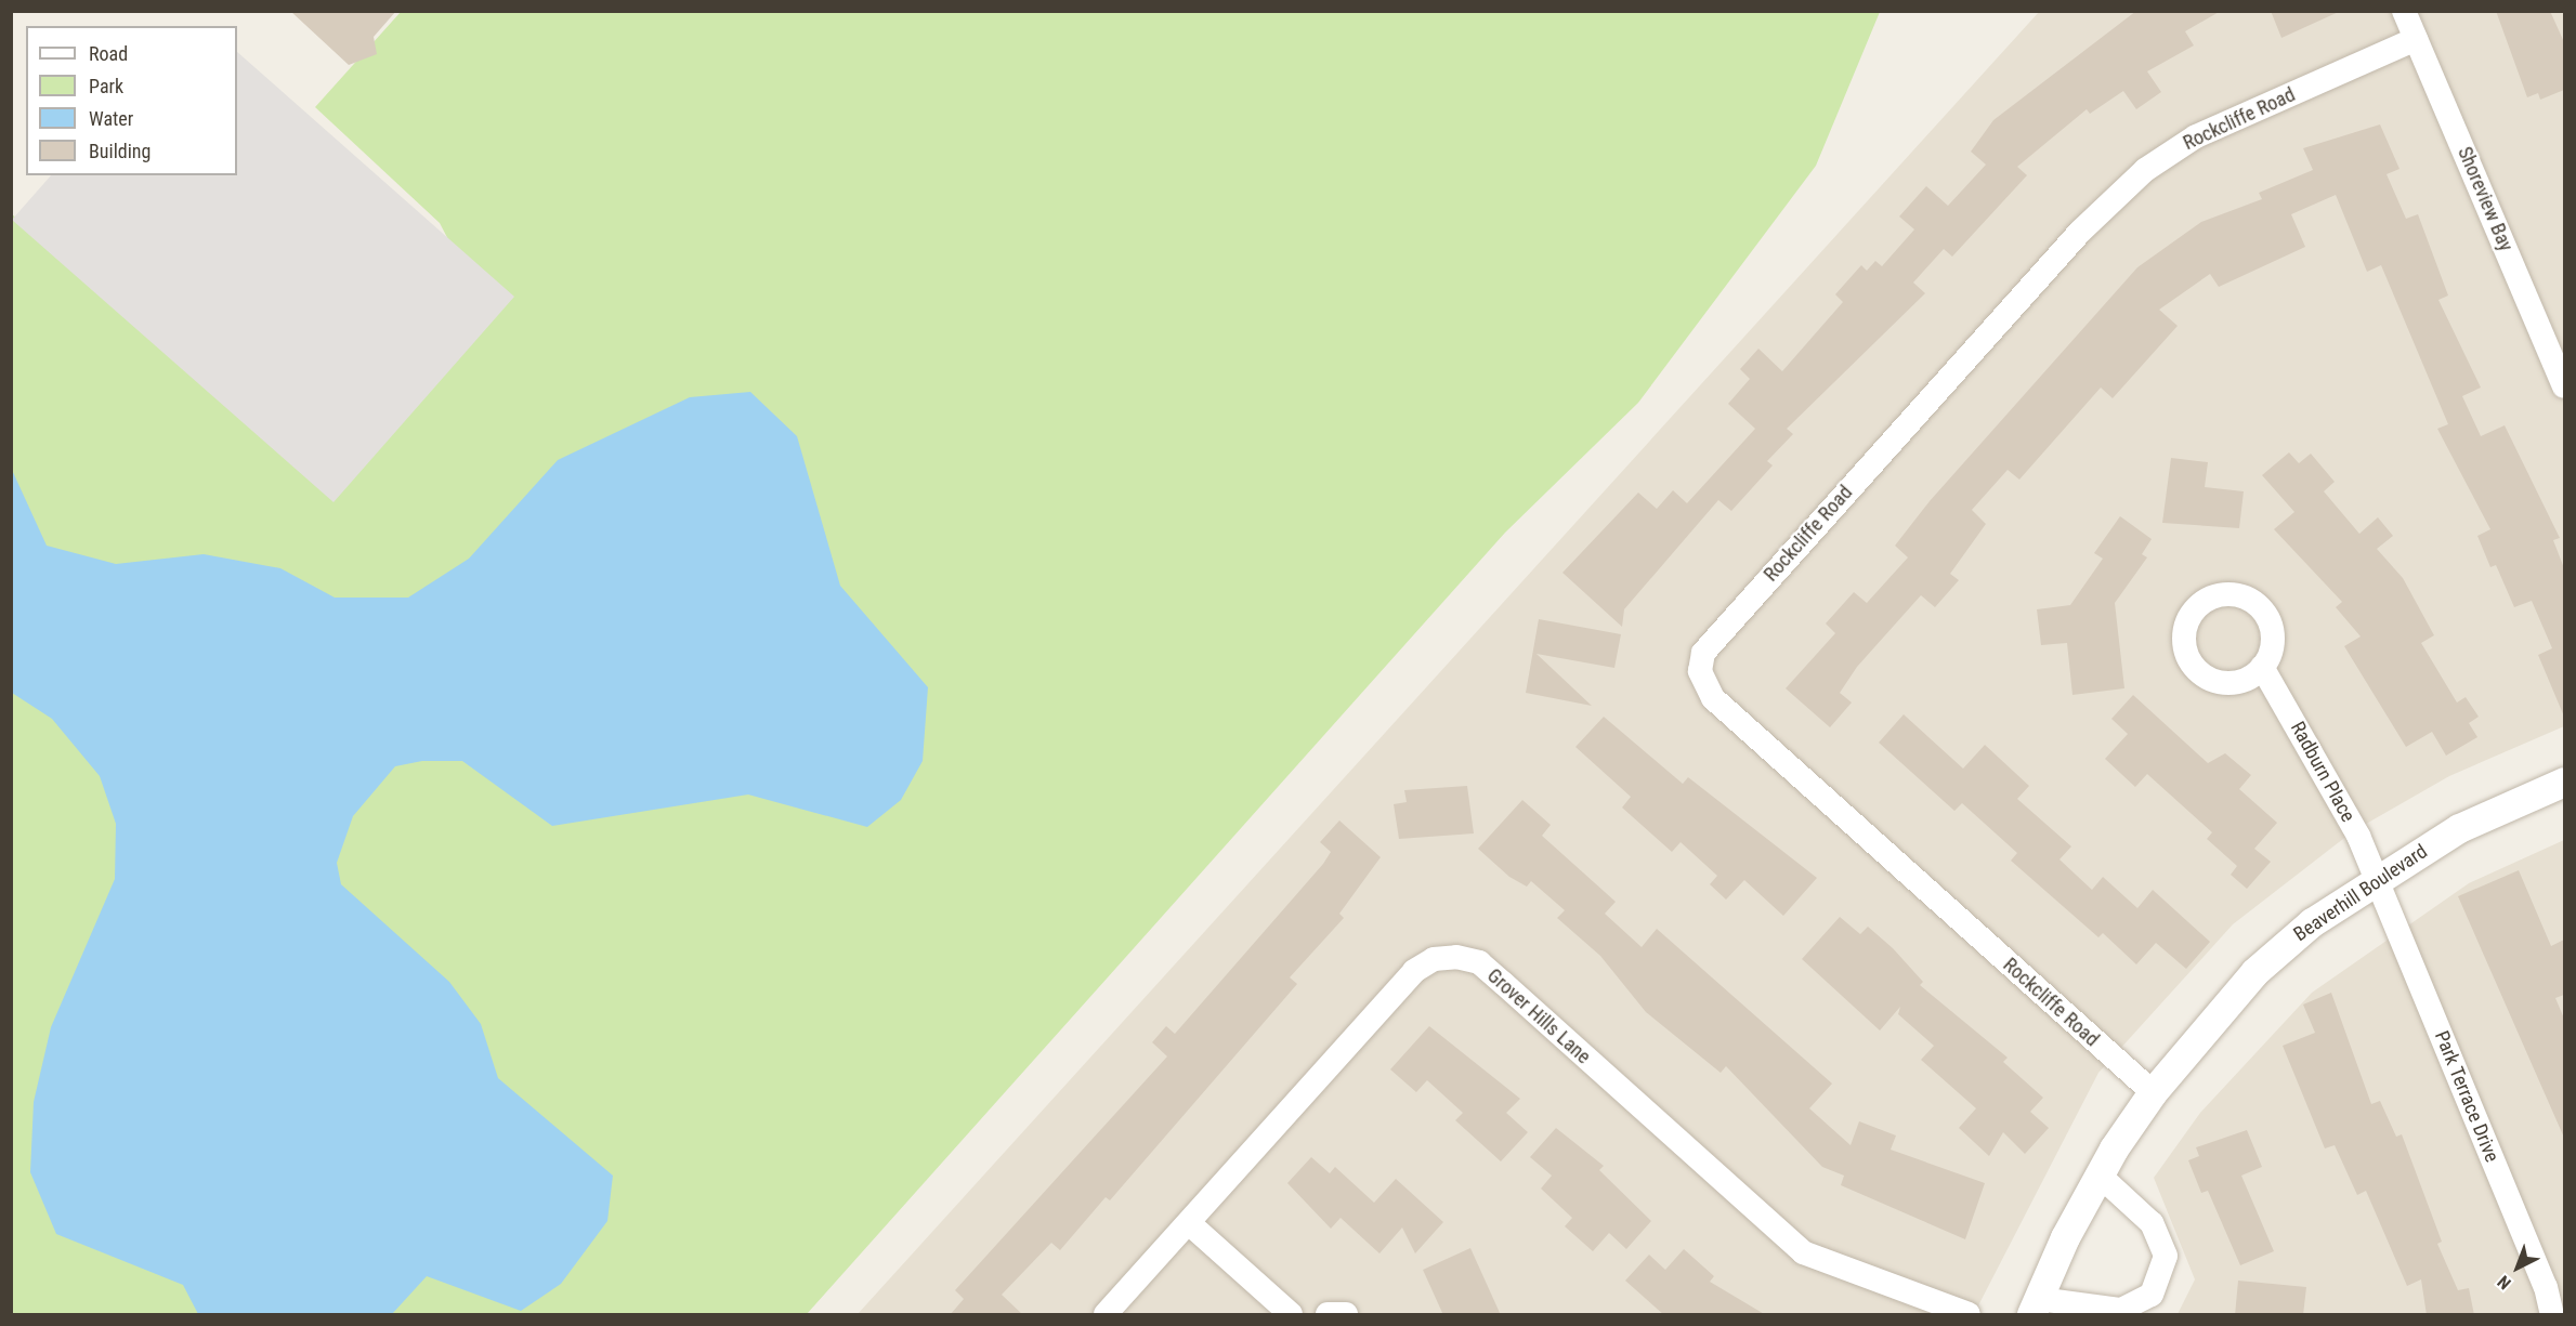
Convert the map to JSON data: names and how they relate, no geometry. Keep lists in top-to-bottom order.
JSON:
{
  "streets": {
    "street": [
      "Rockcliffe Road",
      "Shoreview Bay",
      "Radburn Place",
      "Beaverhill Boulevard",
      "Grover Hills Lane",
      "Park Terrace Drive"
    ]
  },
  "crossings": [
    ["Rockcliffe Road", "Shoreview Bay"],
    ["Rockcliffe Road", "Beaverhill Boulevard"],
    ["Radburn Place", "Beaverhill Boulevard"],
    ["Radburn Place", "Park Terrace Drive"],
    ["Beaverhill Boulevard", "Park Terrace Drive"]
  ],
  "legend": [
    "Road",
    "Park",
    "Water",
    "Building"
  ],
  "north": "bottom left"
}
